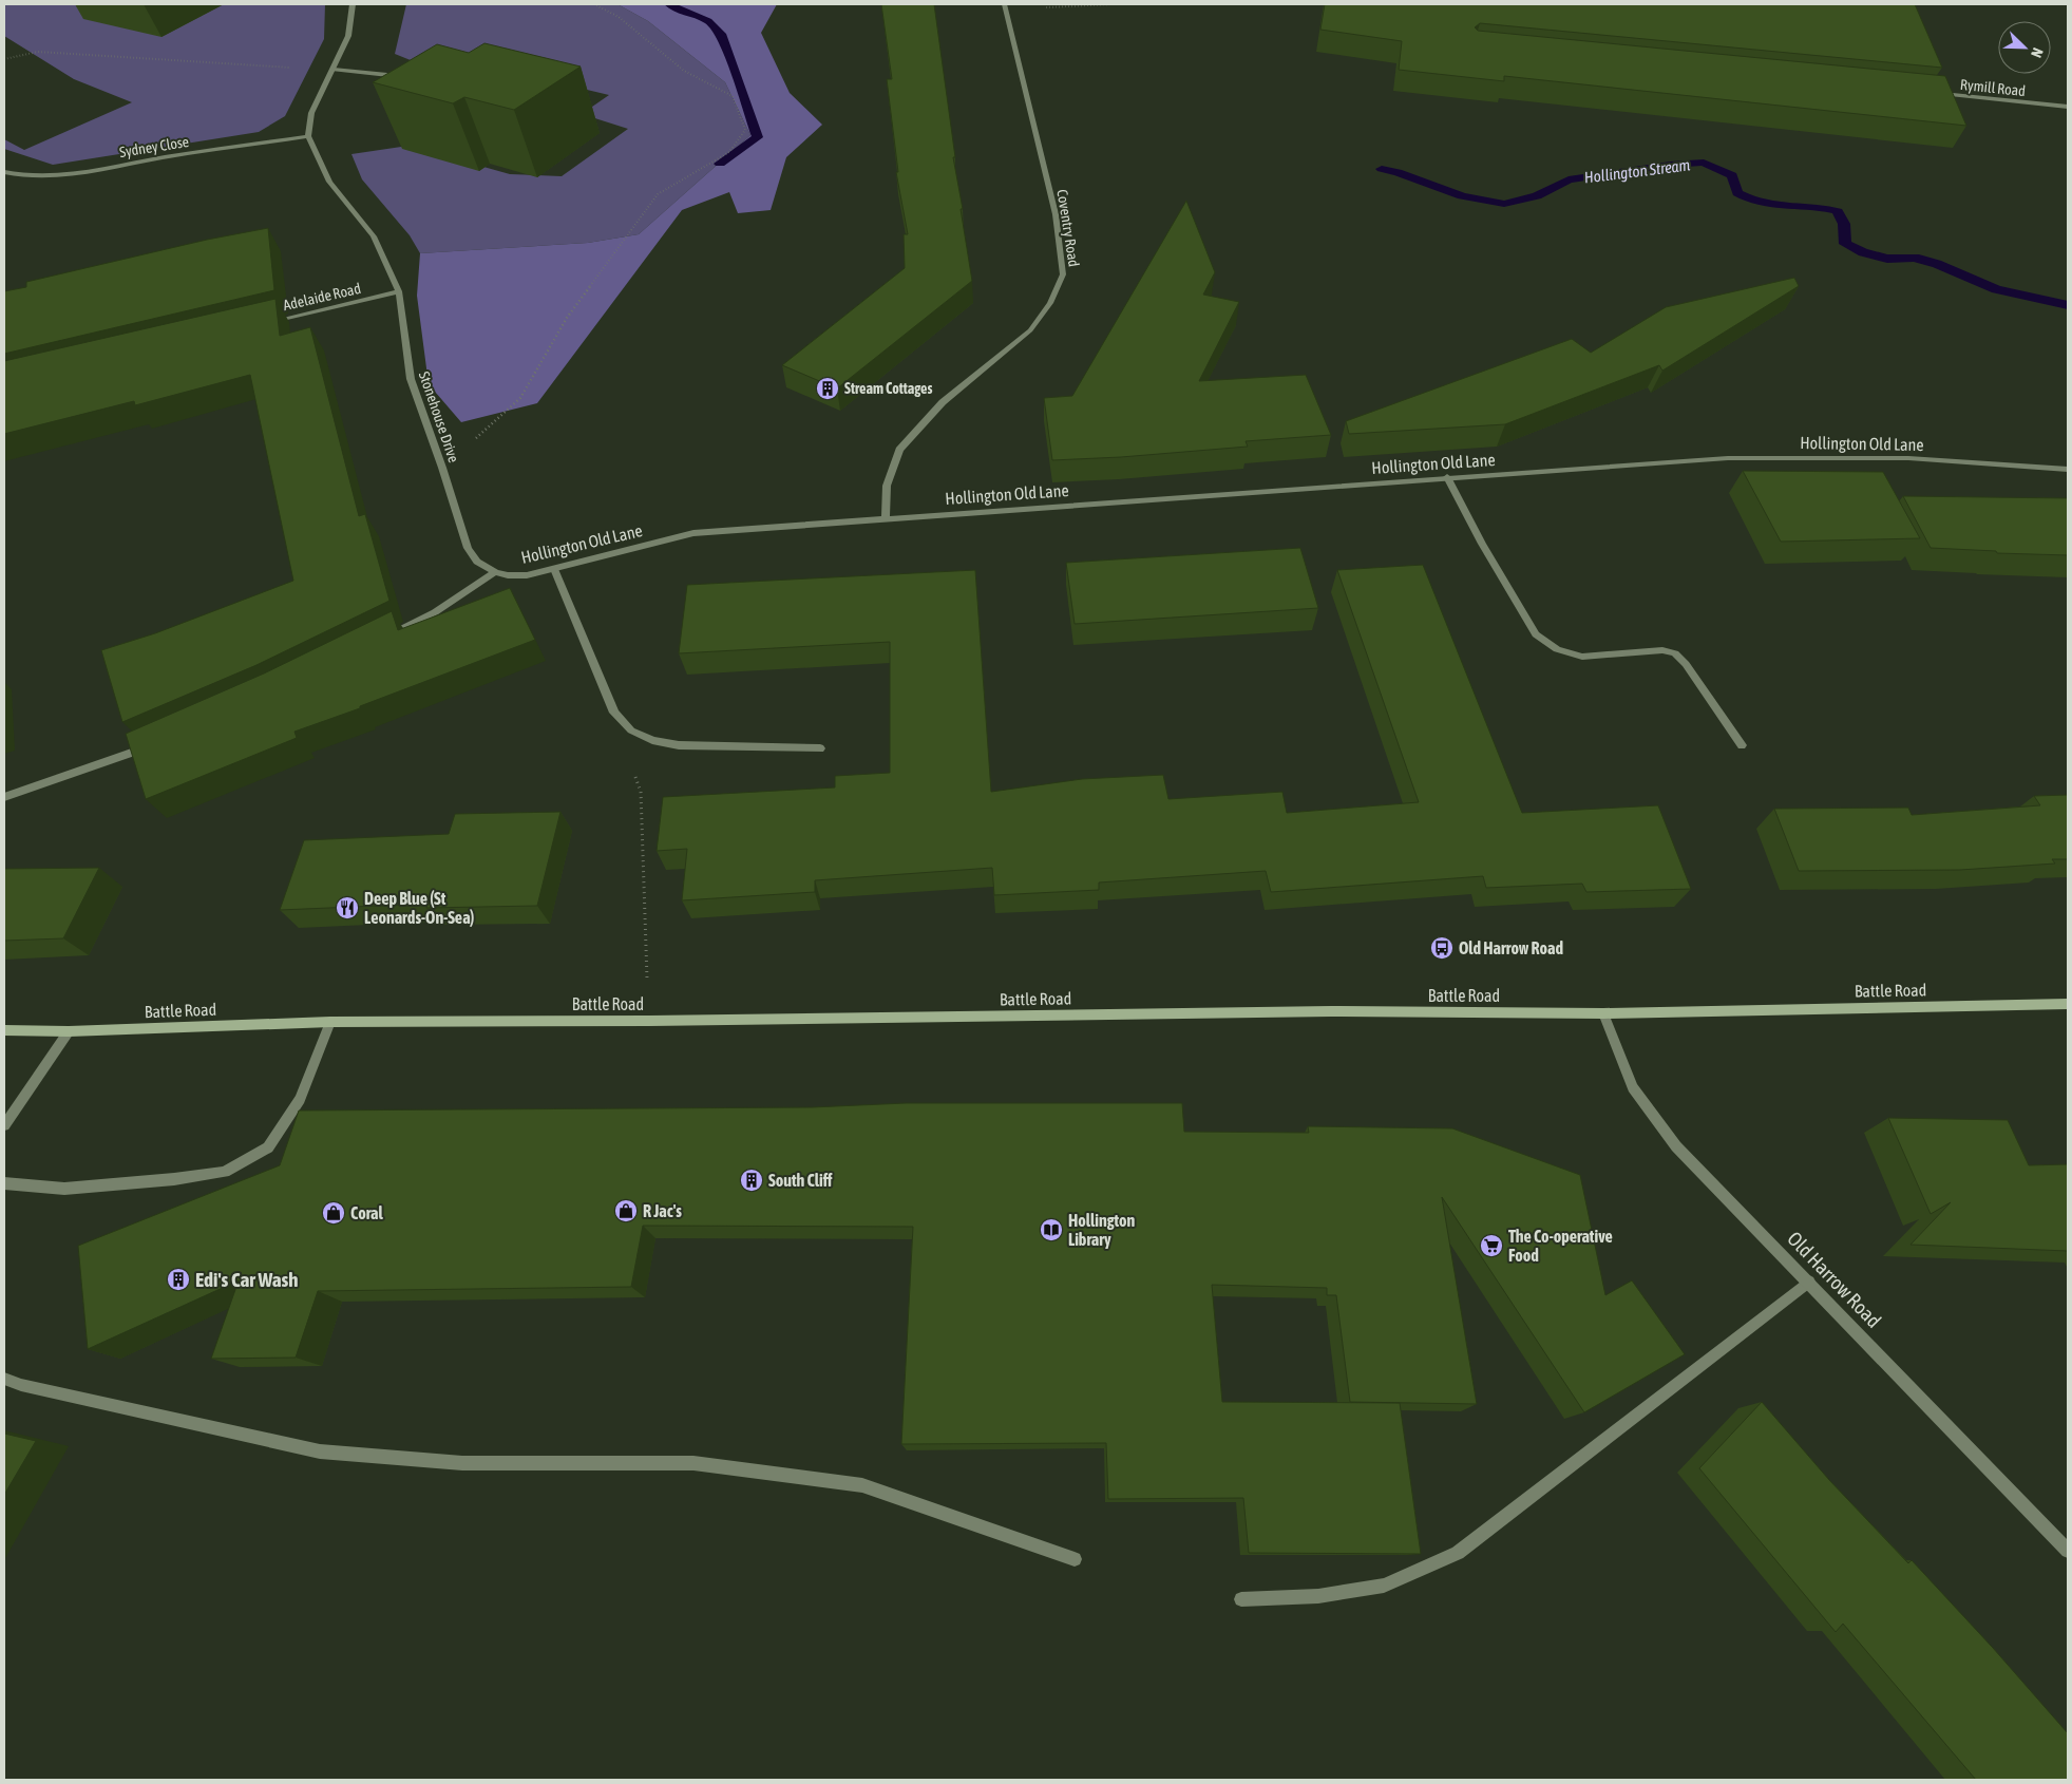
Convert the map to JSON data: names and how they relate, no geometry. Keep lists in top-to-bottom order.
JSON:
{
  "streets": {
    "main road": ["Battle Road"],
    "street": [
      "Rymill Road",
      "Sydney Close",
      "Coventry Road",
      "Adelaide Road",
      "Stonehouse Drive",
      "Hollington Old Lane",
      "Old Harrow Road"
    ]
  },
  "crossings": [
    ["Sydney Close", "Stonehouse Drive"],
    ["Coventry Road", "Hollington Old Lane"],
    ["Adelaide Road", "Stonehouse Drive"],
    ["Stonehouse Drive", "Hollington Old Lane"],
    ["Battle Road", "Old Harrow Road"]
  ],
  "water": ["Hollington Stream"],
  "places": {
    "building": ["Stream Cottages", "South Cliff", "Edi's Car Wash"],
    "restaurant": ["Deep Blue (St Leonards-On-Sea)"],
    "bus stop": ["Old Harrow Road"],
    "shop": ["R Jac's", "Coral"],
    "library": ["Hollington Library"],
    "supermarket": ["The Co-operative Food"]
  },
  "north": "bottom right"
}
